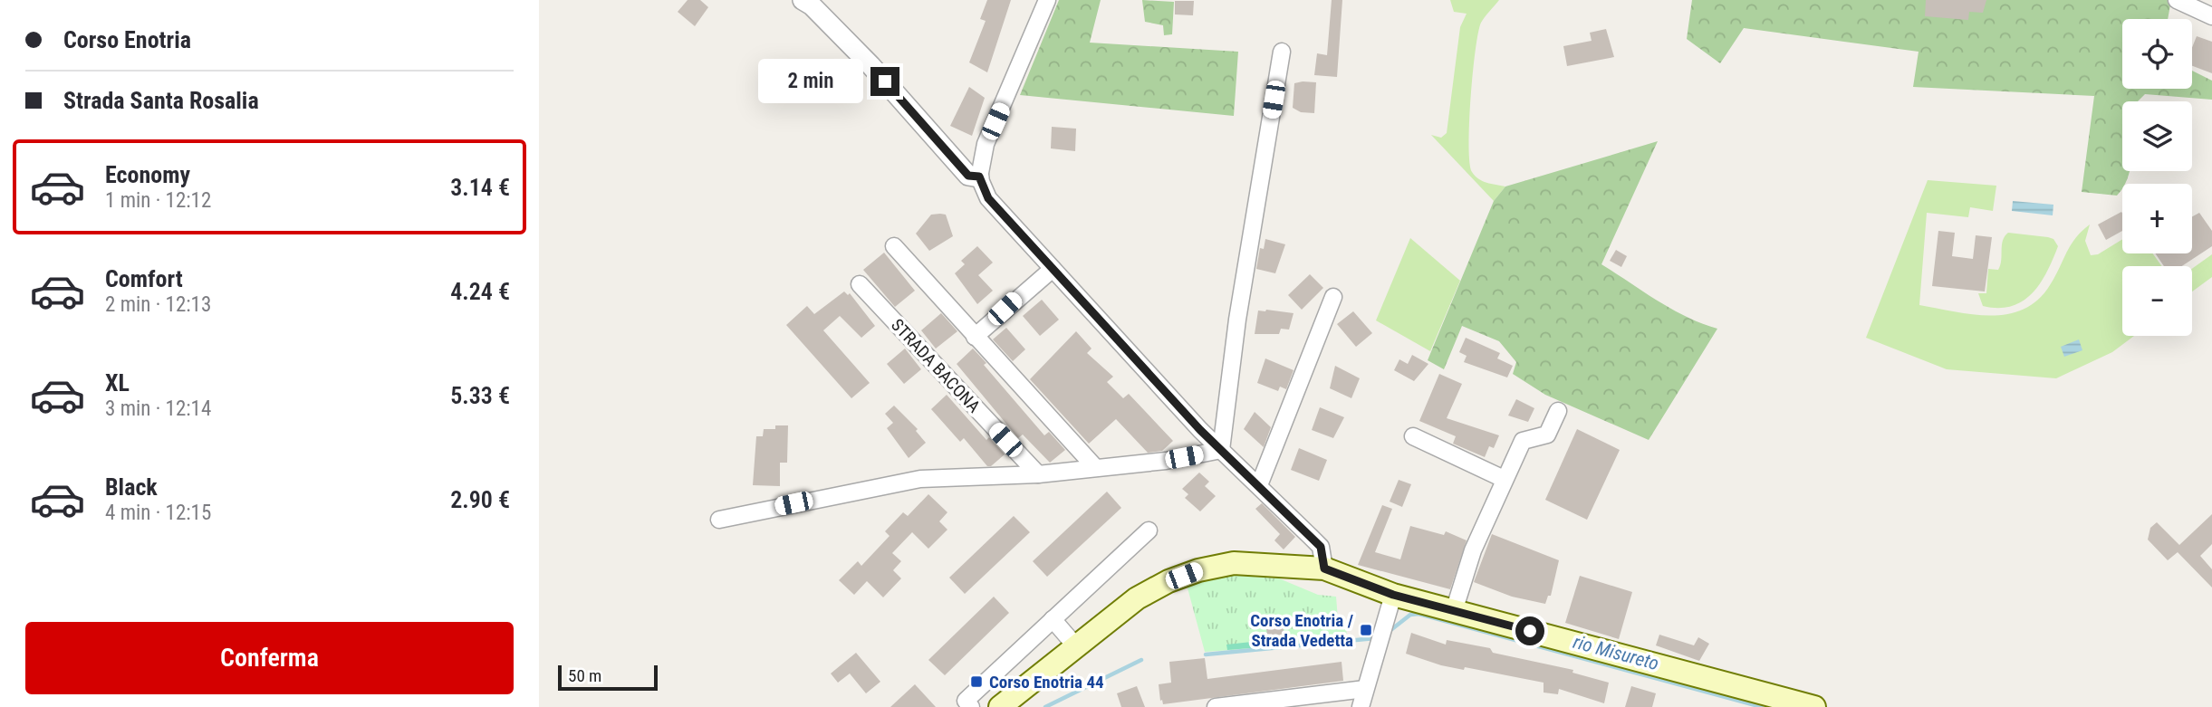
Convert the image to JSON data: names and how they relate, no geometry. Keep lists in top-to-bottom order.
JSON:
{
  "streets": {
    "street": ["STRADA BACONA"]
  },
  "water": ["rio Misureto"],
  "places": {
    "transit": ["Corso Enotria / Strada Vedetta", "Corso Enotria 44"]
  },
  "scale_bar": "50 m",
  "page": {
    "banner": ["Corso Enotria", "Strada Santa Rosalia"],
    "map_buttons": ["+", "−"],
    "bubble": "2 min",
    "list": [
      {
        "name": "Economy",
        "note": "1 min · 12:12",
        "value": "3.14 €"
      },
      {
        "name": "Comfort",
        "note": "2 min · 12:13",
        "value": "4.24 €"
      },
      {
        "name": "XL",
        "note": "3 min · 12:14",
        "value": "5.33 €"
      },
      {
        "name": "Black",
        "note": "4 min · 12:15",
        "value": "2.90 €"
      }
    ],
    "buttons": "Conferma",
    "scale": "50 m"
  }
}
